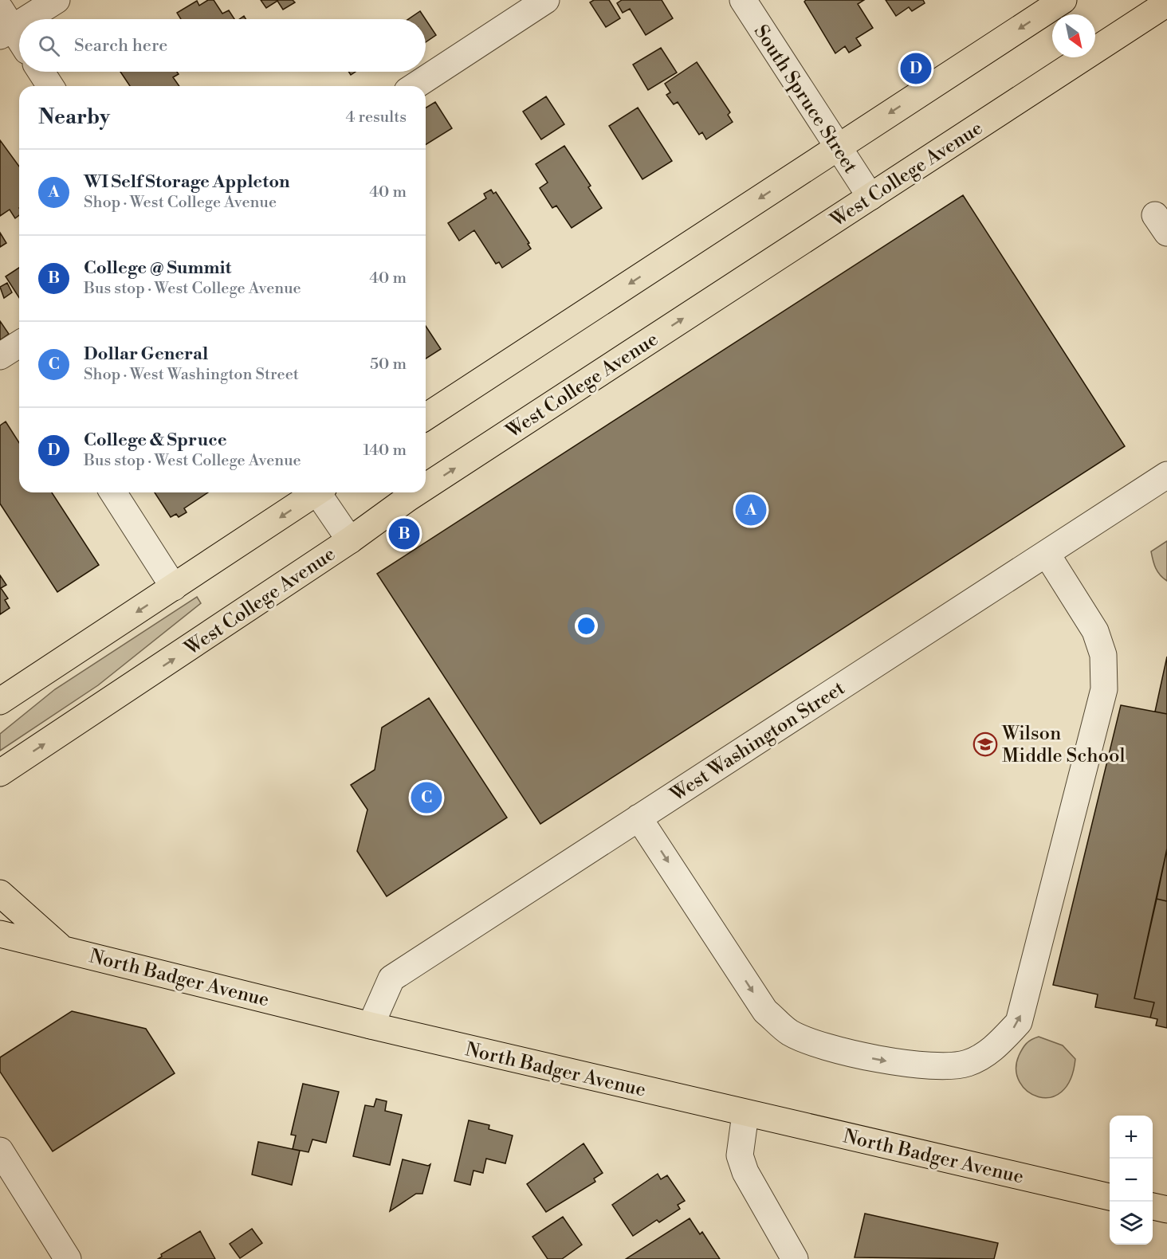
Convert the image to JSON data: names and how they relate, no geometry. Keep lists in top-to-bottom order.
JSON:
{
  "streets": {
    "main road": ["West College Avenue", "North Badger Avenue"],
    "street": ["South Spruce Street", "West Washington Street"]
  },
  "crossings": [
    ["South Spruce Street", "West College Avenue"],
    ["West Washington Street", "North Badger Avenue"]
  ],
  "places": {
    "school or university": ["Wilson Middle School"]
  },
  "north": "bottom right",
  "page": {
    "search": "Search here",
    "pins": [
      "D",
      "A",
      "B",
      "C"
    ],
    "heading": ["Nearby", "4 results"],
    "list": [
      {
        "mark": "A",
        "name": "WI Self Storage Appleton",
        "note": "Shop · West College Avenue",
        "value": "40 m"
      },
      {
        "mark": "B",
        "name": "College @ Summit",
        "note": "Bus stop · West College Avenue",
        "value": "40 m"
      },
      {
        "mark": "C",
        "name": "Dollar General",
        "note": "Shop · West Washington Street",
        "value": "50 m"
      },
      {
        "mark": "D",
        "name": "College & Spruce",
        "note": "Bus stop · West College Avenue",
        "value": "140 m"
      }
    ],
    "map_buttons": ["+", "−"]
  }
}
